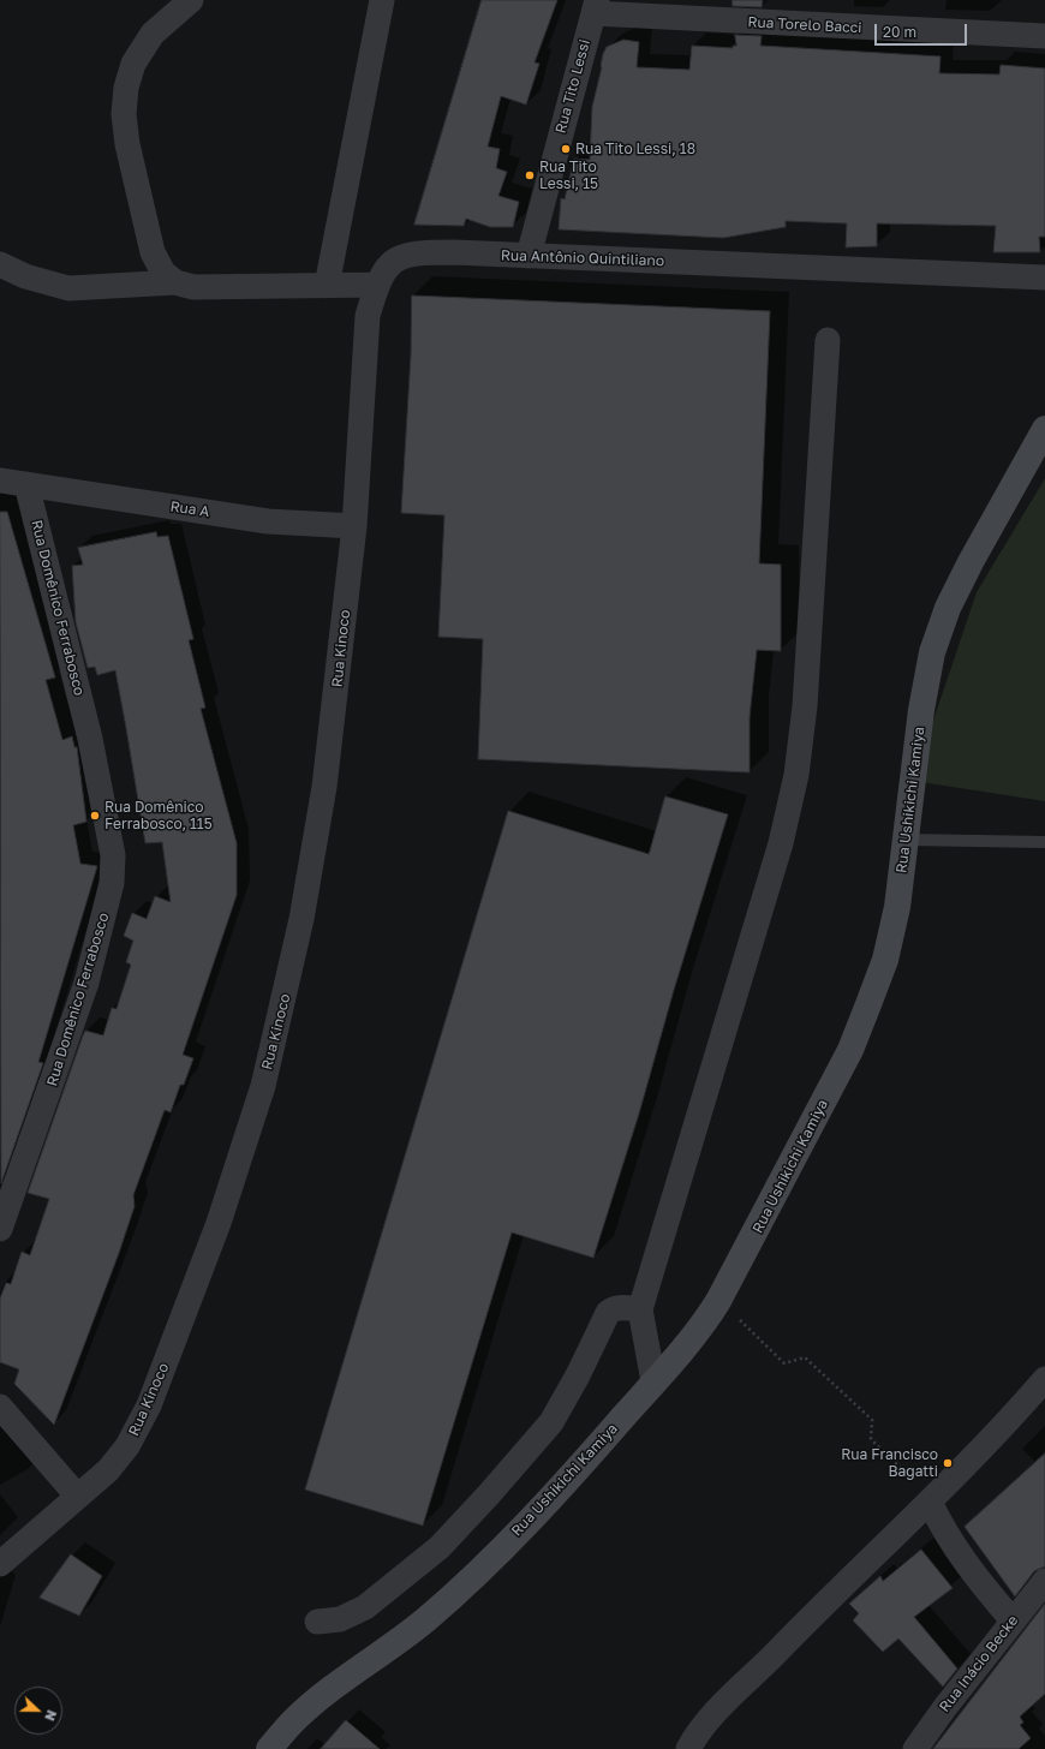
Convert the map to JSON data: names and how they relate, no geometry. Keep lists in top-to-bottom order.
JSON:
{
  "streets": {
    "main road": ["Rua Ushikichi Kamiya"],
    "street": [
      "Rua Torelo Bacci",
      "Rua Tito Lessi",
      "Rua Antônio Quintiliano",
      "Rua A",
      "Rua Domênico Ferrabosco",
      "Rua Kinoco",
      "Rua Inácio Becke"
    ]
  },
  "crossings": [
    ["Rua Torelo Bacci", "Rua Tito Lessi"],
    ["Rua Tito Lessi", "Rua Antônio Quintiliano"],
    ["Rua Antônio Quintiliano", "Rua A"],
    ["Rua Antônio Quintiliano", "Rua Kinoco"],
    ["Rua A", "Rua Domênico Ferrabosco"],
    ["Rua A", "Rua Kinoco"]
  ],
  "places": [
    "Rua Tito Lessi, 18",
    "Rua Tito Lessi, 15",
    "Rua Domênico Ferrabosco, 115",
    "Rua Francisco Bagatti"
  ],
  "scale_bar": "20 m",
  "north": "right"
}
